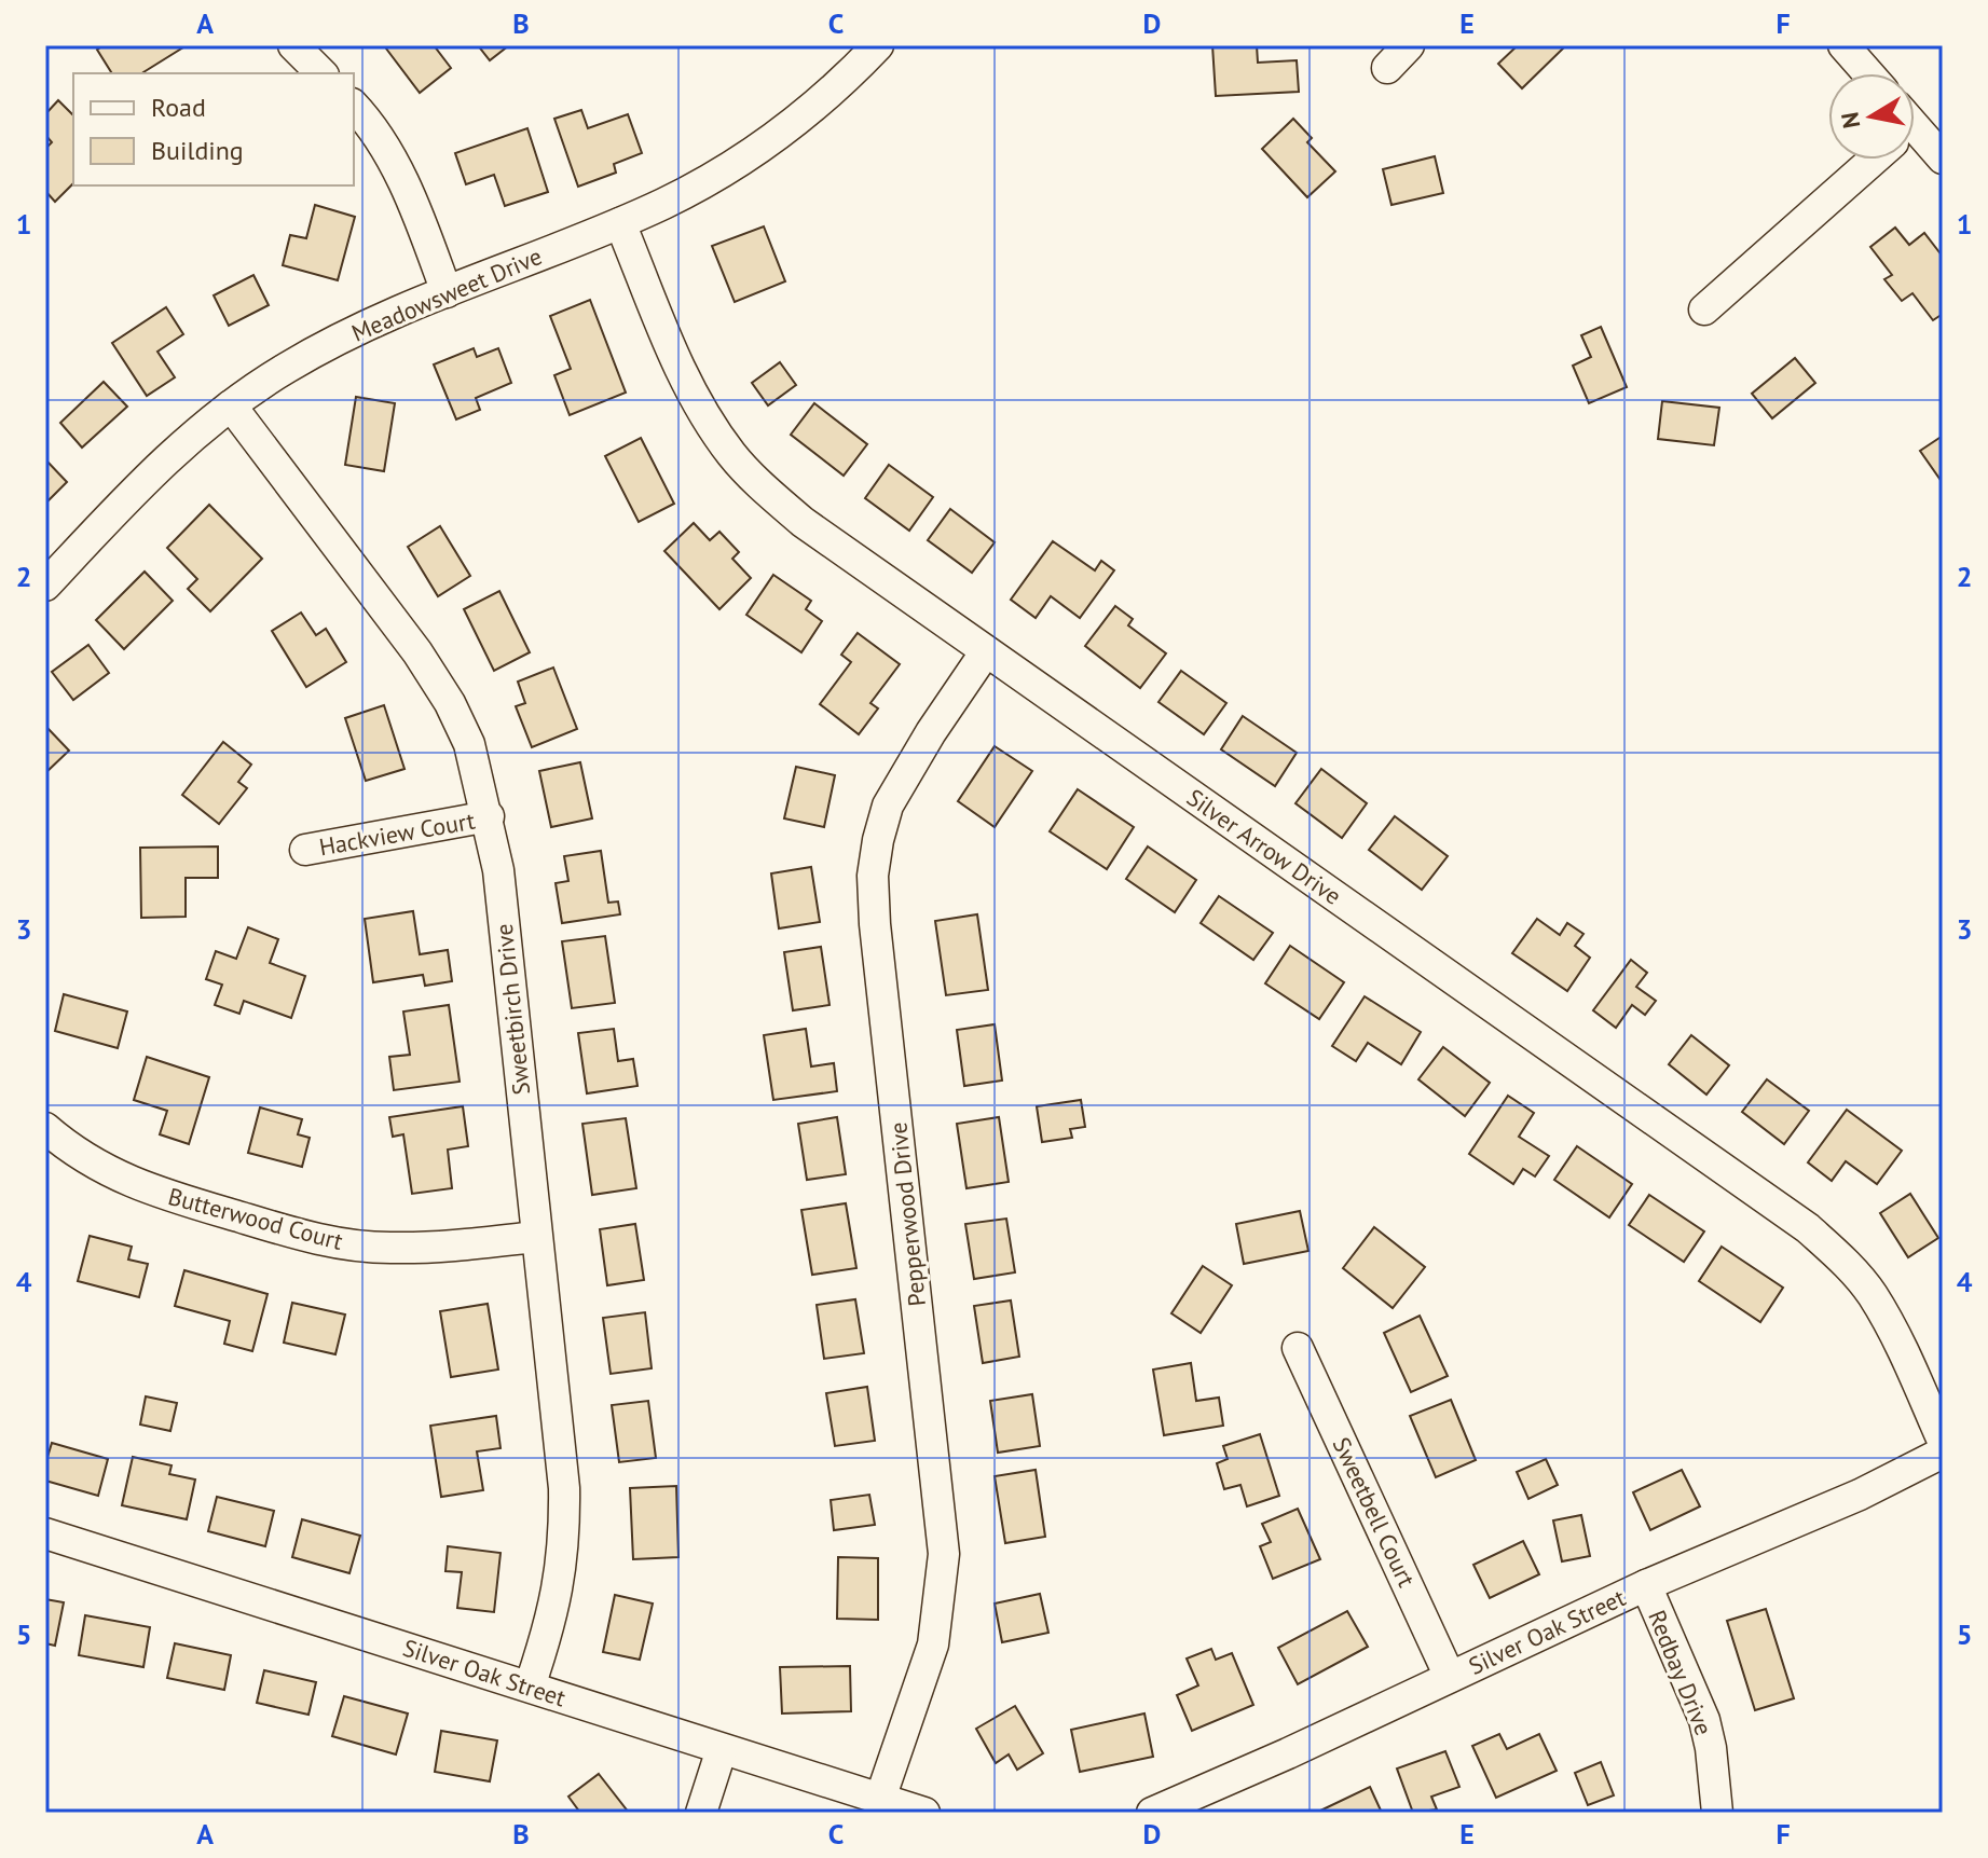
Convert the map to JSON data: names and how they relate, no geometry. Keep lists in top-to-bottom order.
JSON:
{
  "streets": {
    "street": [
      "Meadowsweet Drive",
      "Hackview Court",
      "Silver Arrow Drive",
      "Sweetbirch Drive",
      "Pepperwood Drive",
      "Butterwood Court",
      "Sweetbell Court",
      "Silver Oak Street",
      "Redbay Drive"
    ]
  },
  "crossings": [
    ["Meadowsweet Drive", "Silver Arrow Drive"],
    ["Meadowsweet Drive", "Sweetbirch Drive"],
    ["Hackview Court", "Sweetbirch Drive"],
    ["Silver Arrow Drive", "Pepperwood Drive"],
    ["Sweetbirch Drive", "Butterwood Court"],
    ["Sweetbirch Drive", "Silver Oak Street"],
    ["Pepperwood Drive", "Silver Oak Street"],
    ["Sweetbell Court", "Silver Oak Street"],
    ["Silver Oak Street", "Redbay Drive"]
  ],
  "legend": ["Road", "Building"],
  "north": "left",
  "grid": {
    "columns": [
      "A",
      "B",
      "C",
      "D",
      "E",
      "F"
    ],
    "rows": [
      "1",
      "2",
      "3",
      "4",
      "5"
    ]
  }
}
